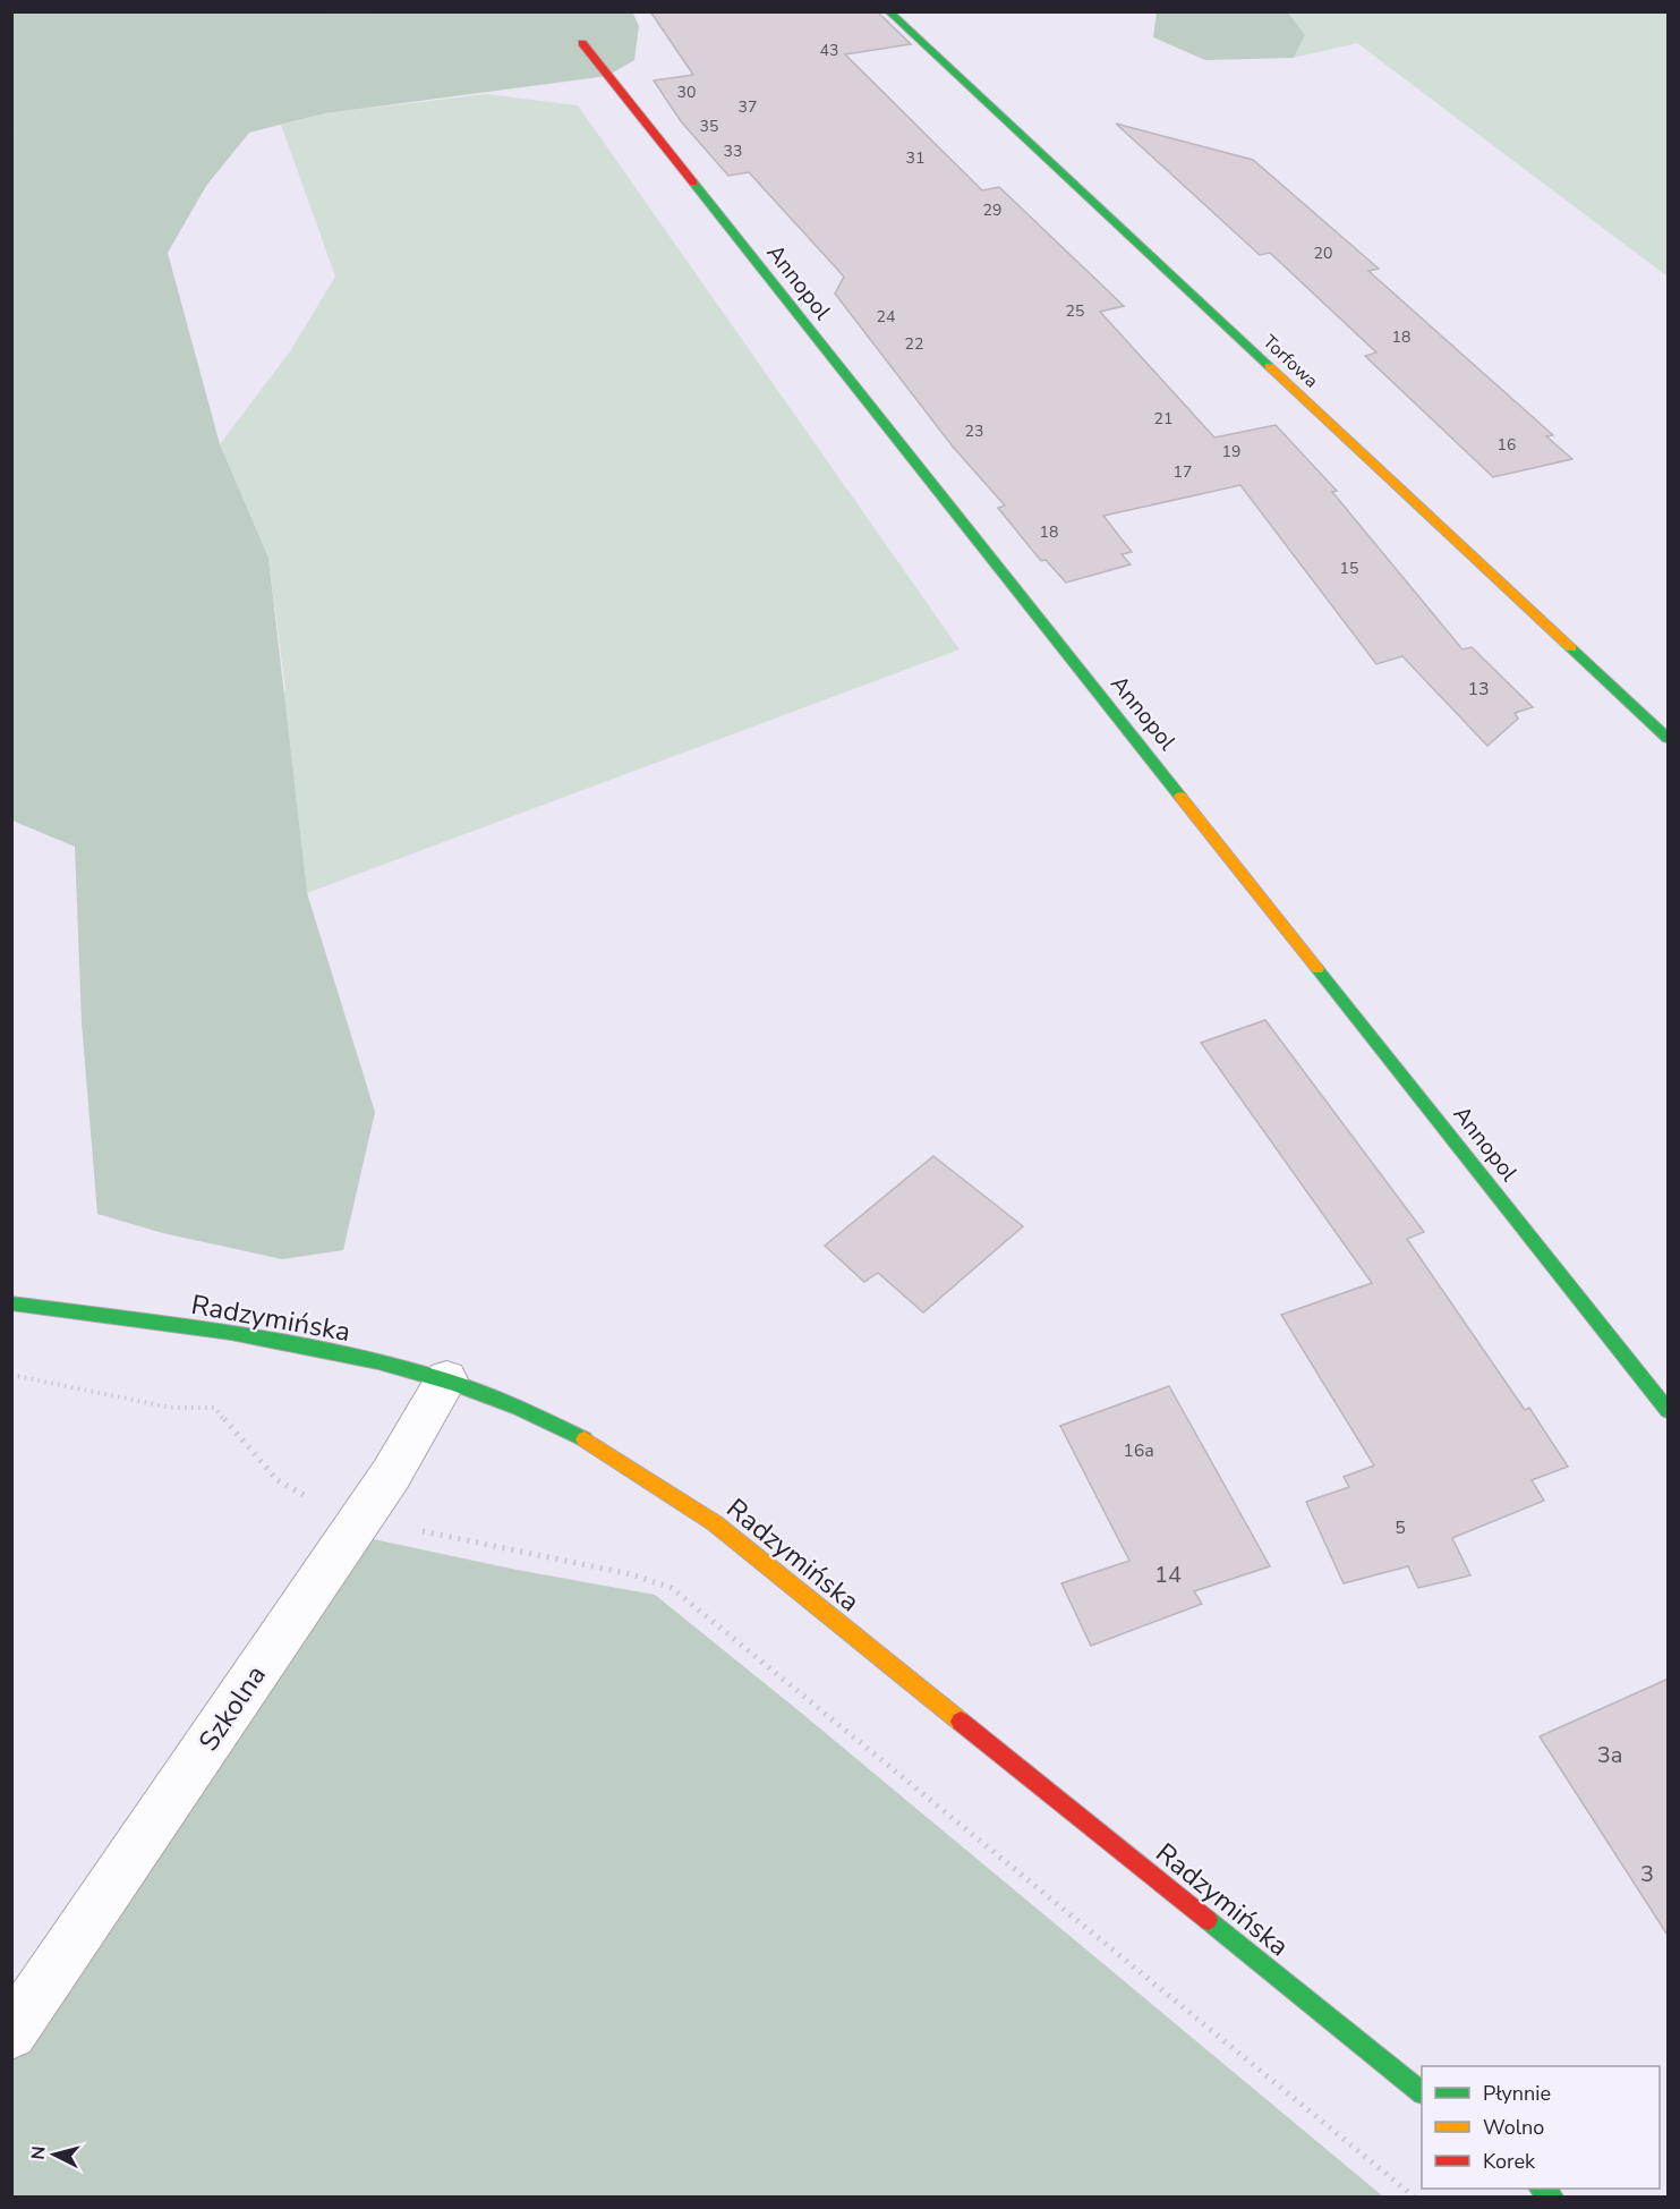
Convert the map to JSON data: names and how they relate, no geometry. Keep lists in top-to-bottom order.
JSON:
{
  "streets": {
    "street": [
      "Annopol",
      "Torfowa",
      "Radzymińska",
      "Szkolna"
    ]
  },
  "crossings": [
    ["Radzymińska", "Szkolna"]
  ],
  "house_numbers": [
    "43",
    "30",
    "37",
    "35",
    "33",
    "31",
    "29",
    "20",
    "25",
    "24",
    "18",
    "22",
    "21",
    "23",
    "16",
    "19",
    "17",
    "18",
    "15",
    "13",
    "16a",
    "5",
    "14",
    "3a",
    "3"
  ],
  "legend": ["Płynnie", "Wolno", "Korek"],
  "north": "left"
}
